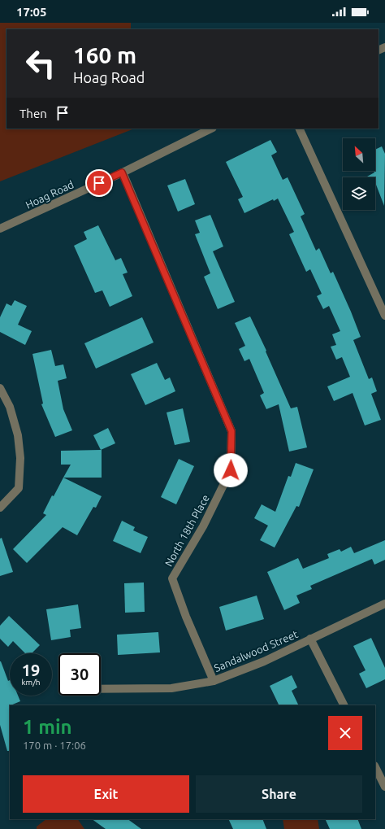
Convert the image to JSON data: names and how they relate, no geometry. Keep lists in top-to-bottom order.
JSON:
{
  "streets": {
    "street": ["Hoag Road", "North 18th Place", "Sandalwood Street"]
  },
  "crossings": [
    ["Hoag Road", "North 18th Place"],
    ["North 18th Place", "Sandalwood Street"]
  ],
  "north": "top left",
  "page": {
    "status": "17:05",
    "turn": ["160 m", "Hoag Road"],
    "then": "Then",
    "speed": "19 km/h",
    "limit": "30",
    "heading": ["1 min", "170 m · 17:06"],
    "buttons": ["Exit", "Share"]
  }
}
